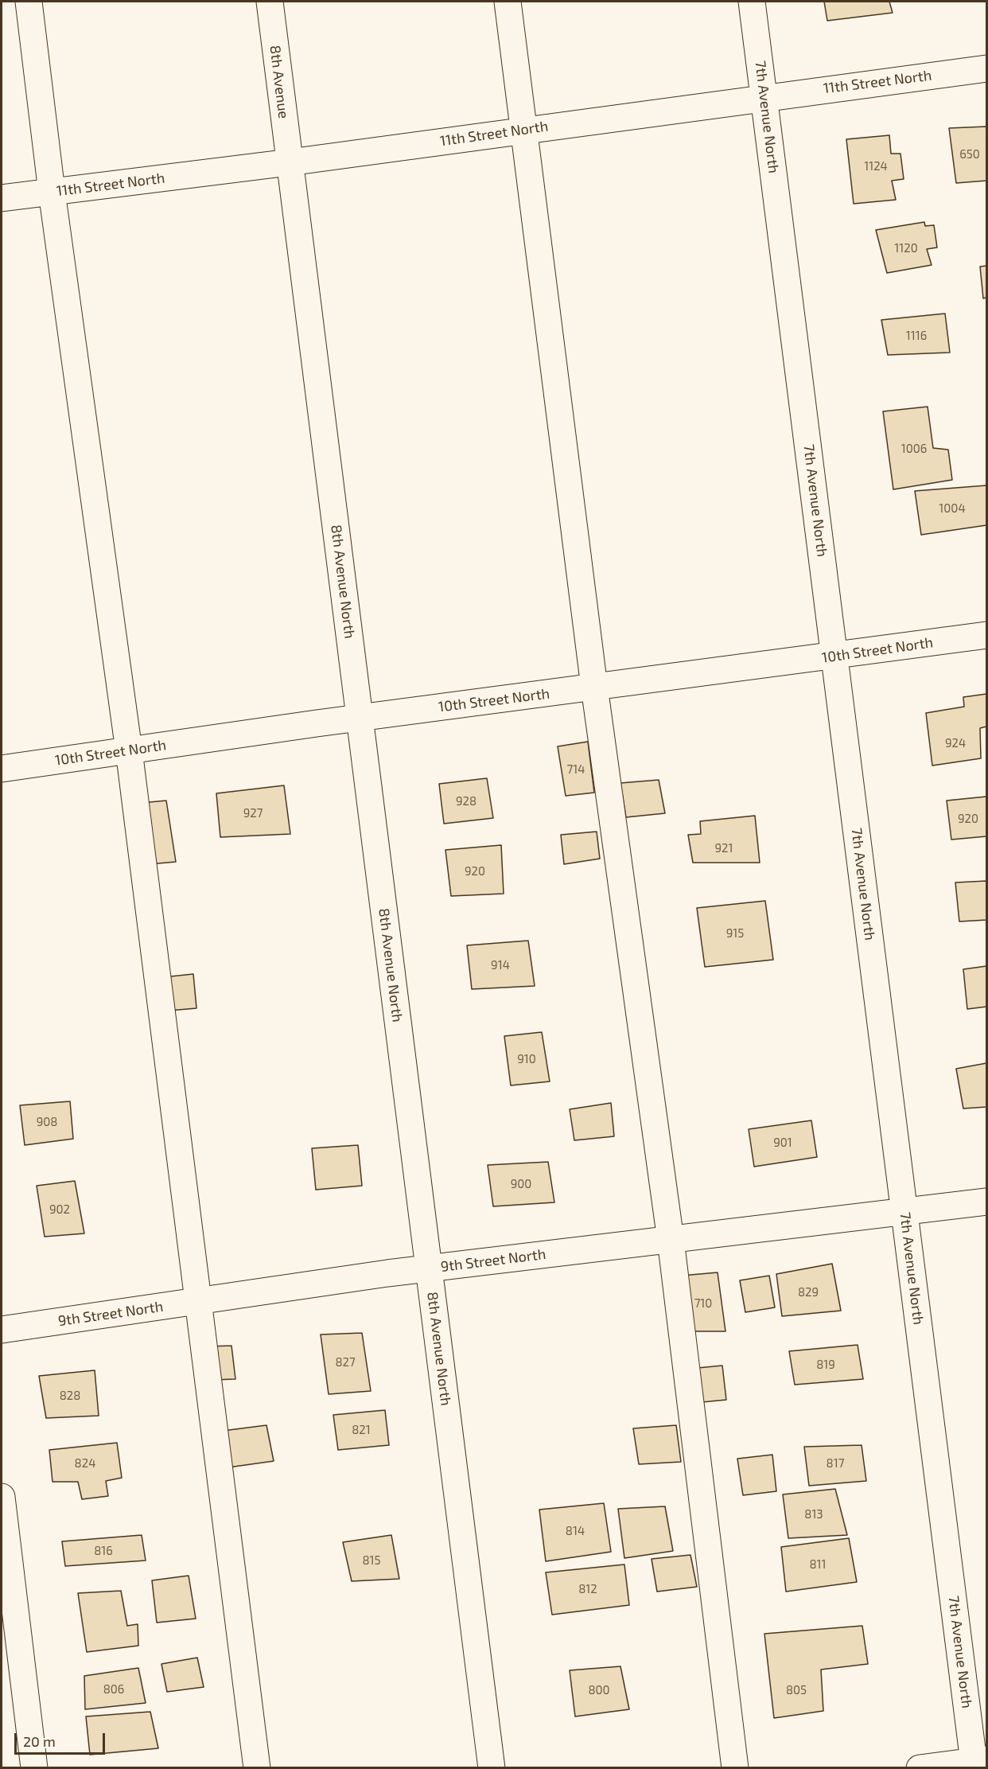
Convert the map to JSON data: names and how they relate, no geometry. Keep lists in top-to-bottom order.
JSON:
{
  "streets": {
    "street": [
      "8th Avenue",
      "11th Street North",
      "7th Avenue North",
      "8th Avenue North",
      "10th Street North",
      "9th Street North"
    ]
  },
  "crossings": [
    ["8th Avenue", "11th Street North"],
    ["8th Avenue", "8th Avenue North"],
    ["11th Street North", "7th Avenue North"],
    ["11th Street North", "8th Avenue North"],
    ["7th Avenue North", "10th Street North"],
    ["7th Avenue North", "9th Street North"],
    ["8th Avenue North", "10th Street North"],
    ["8th Avenue North", "9th Street North"]
  ],
  "house_numbers": [
    "650",
    "1124",
    "1120",
    "1116",
    "1006",
    "1004",
    "924",
    "714",
    "928",
    "927",
    "920",
    "921",
    "920",
    "915",
    "914",
    "910",
    "908",
    "901",
    "900",
    "902",
    "829",
    "710",
    "827",
    "819",
    "828",
    "821",
    "824",
    "817",
    "813",
    "814",
    "816",
    "815",
    "811",
    "812",
    "806",
    "800",
    "805"
  ],
  "scale_bar": "20 m"
}
